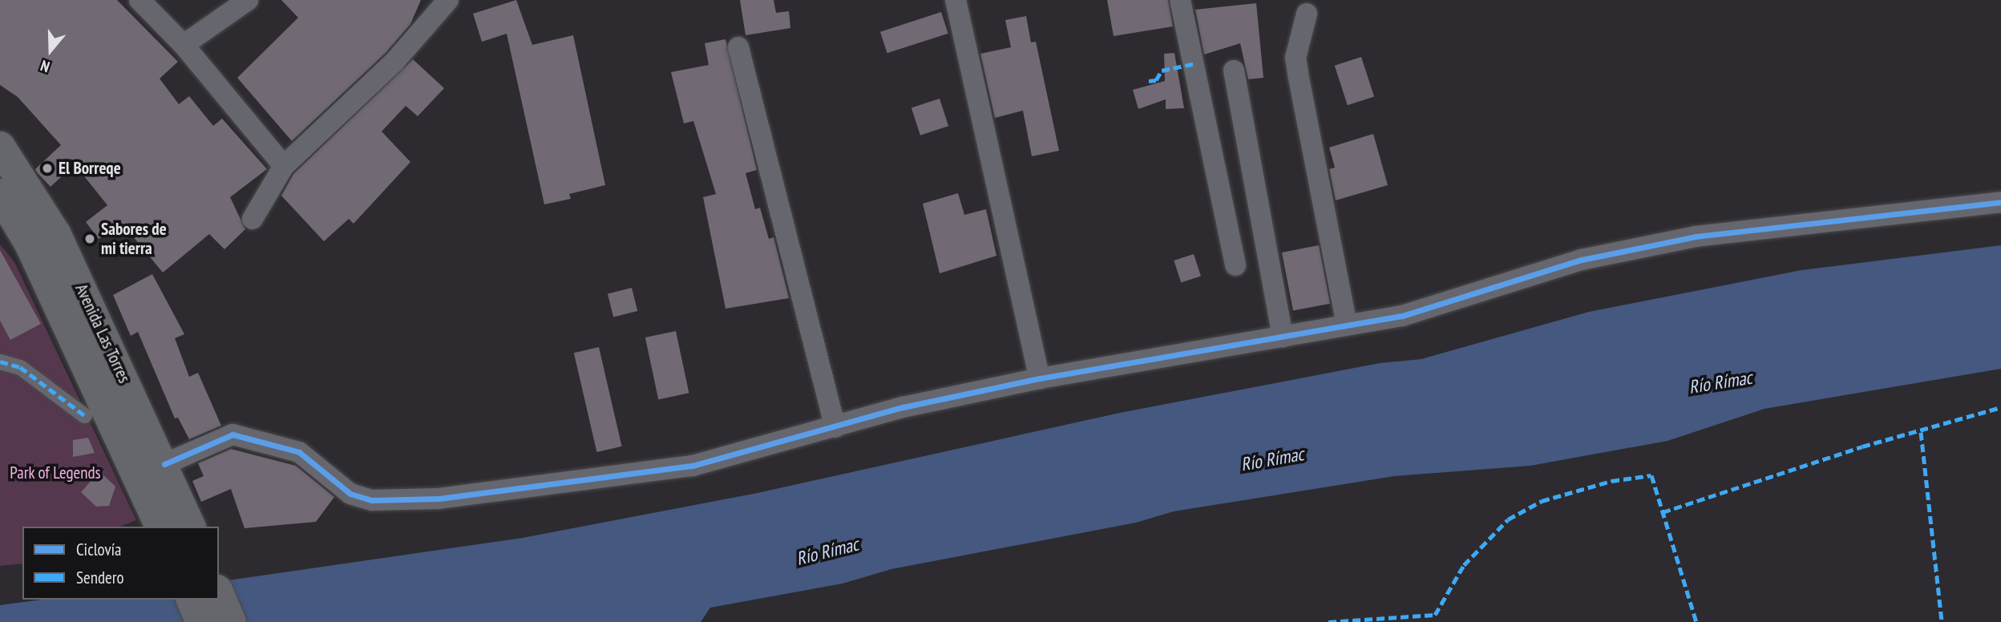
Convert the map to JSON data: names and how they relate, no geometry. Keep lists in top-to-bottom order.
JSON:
{
  "streets": {
    "highway": ["Avenida Las Torres"]
  },
  "water": ["Río Rímac"],
  "parks": ["Park of Legends"],
  "places": ["El Borreqe", "Sabores de mi tierra"],
  "legend": ["Ciclovía", "Sendero"],
  "north": "bottom"
}
